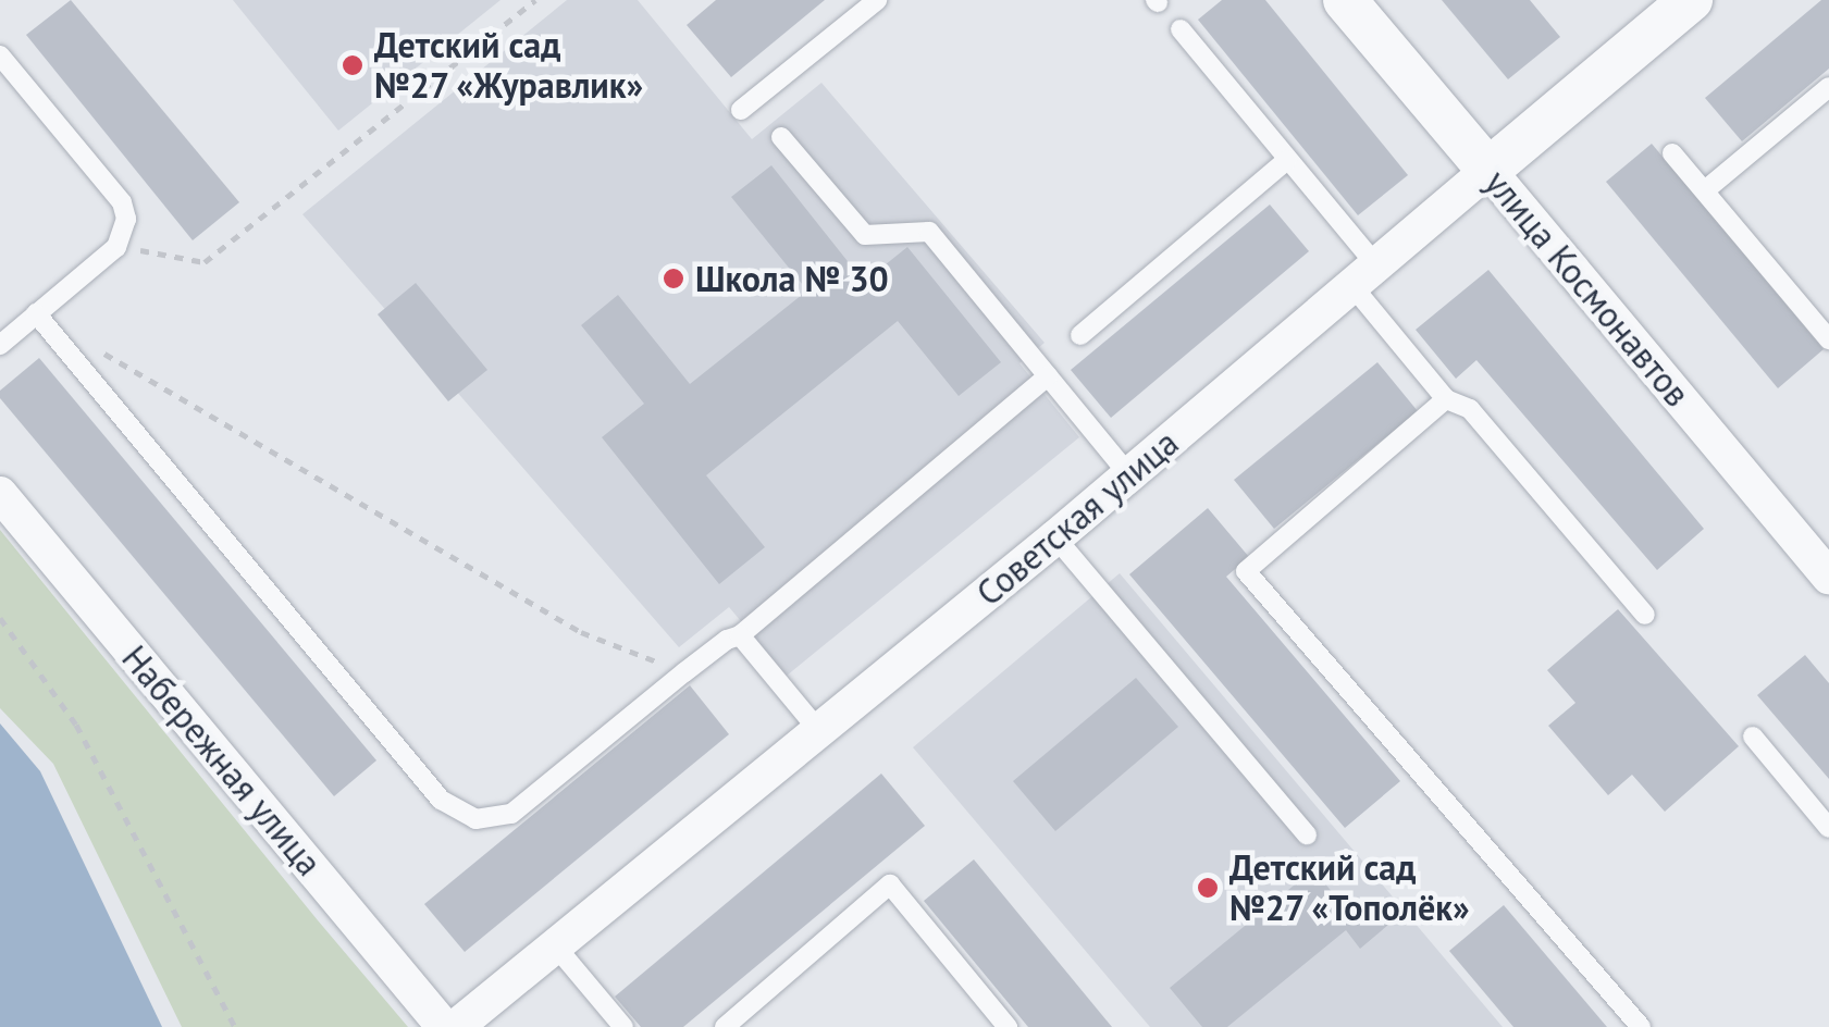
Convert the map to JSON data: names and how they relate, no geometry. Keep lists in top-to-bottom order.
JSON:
{
  "streets": {
    "street": ["улица Космонавтов", "Советская улица", "Набережная улица"]
  },
  "crossings": [
    ["улица Космонавтов", "Советская улица"]
  ],
  "places": ["Детский сад №27 «Журавлик»", "Школа № 30", "Детский сад №27 «Тополёк»"]
}
